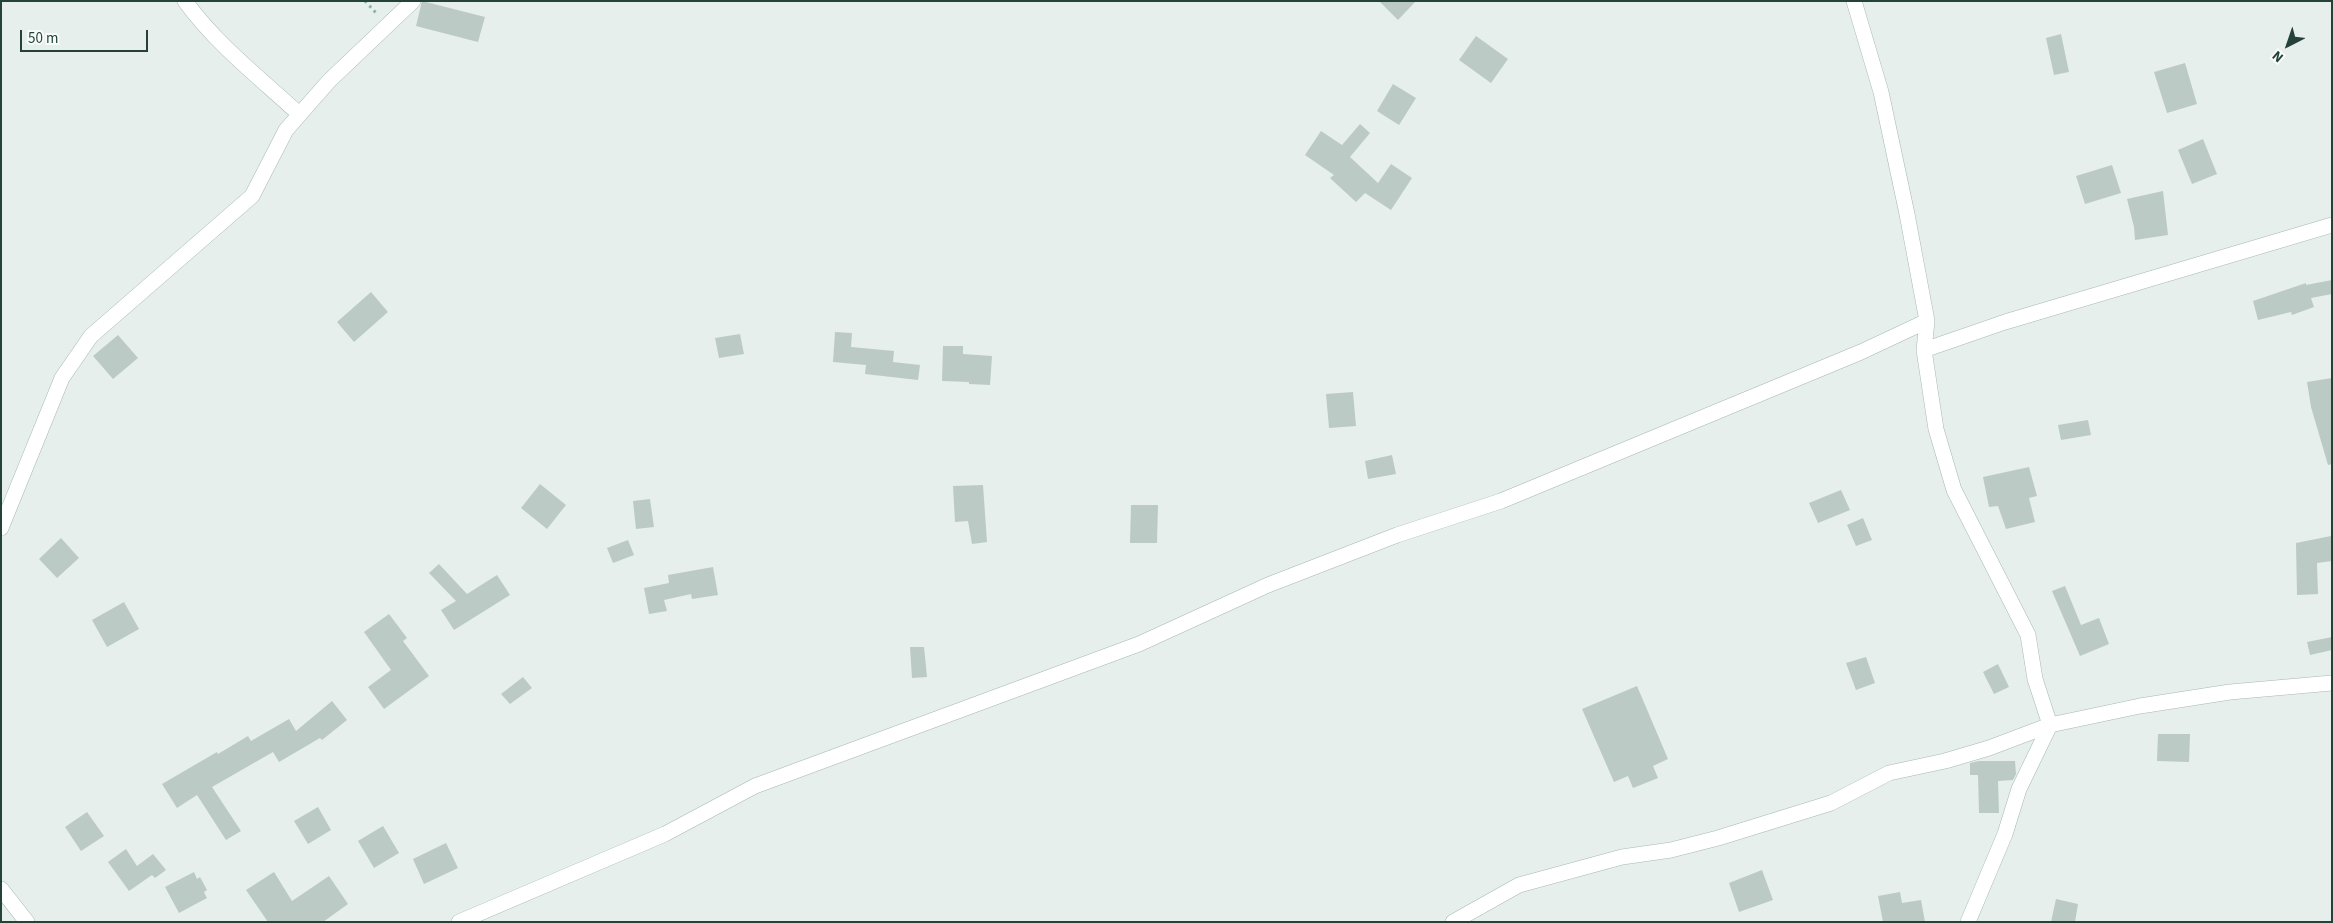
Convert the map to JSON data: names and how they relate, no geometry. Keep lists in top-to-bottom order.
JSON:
{
  "scale_bar": "50 m",
  "north": "bottom left"
}
